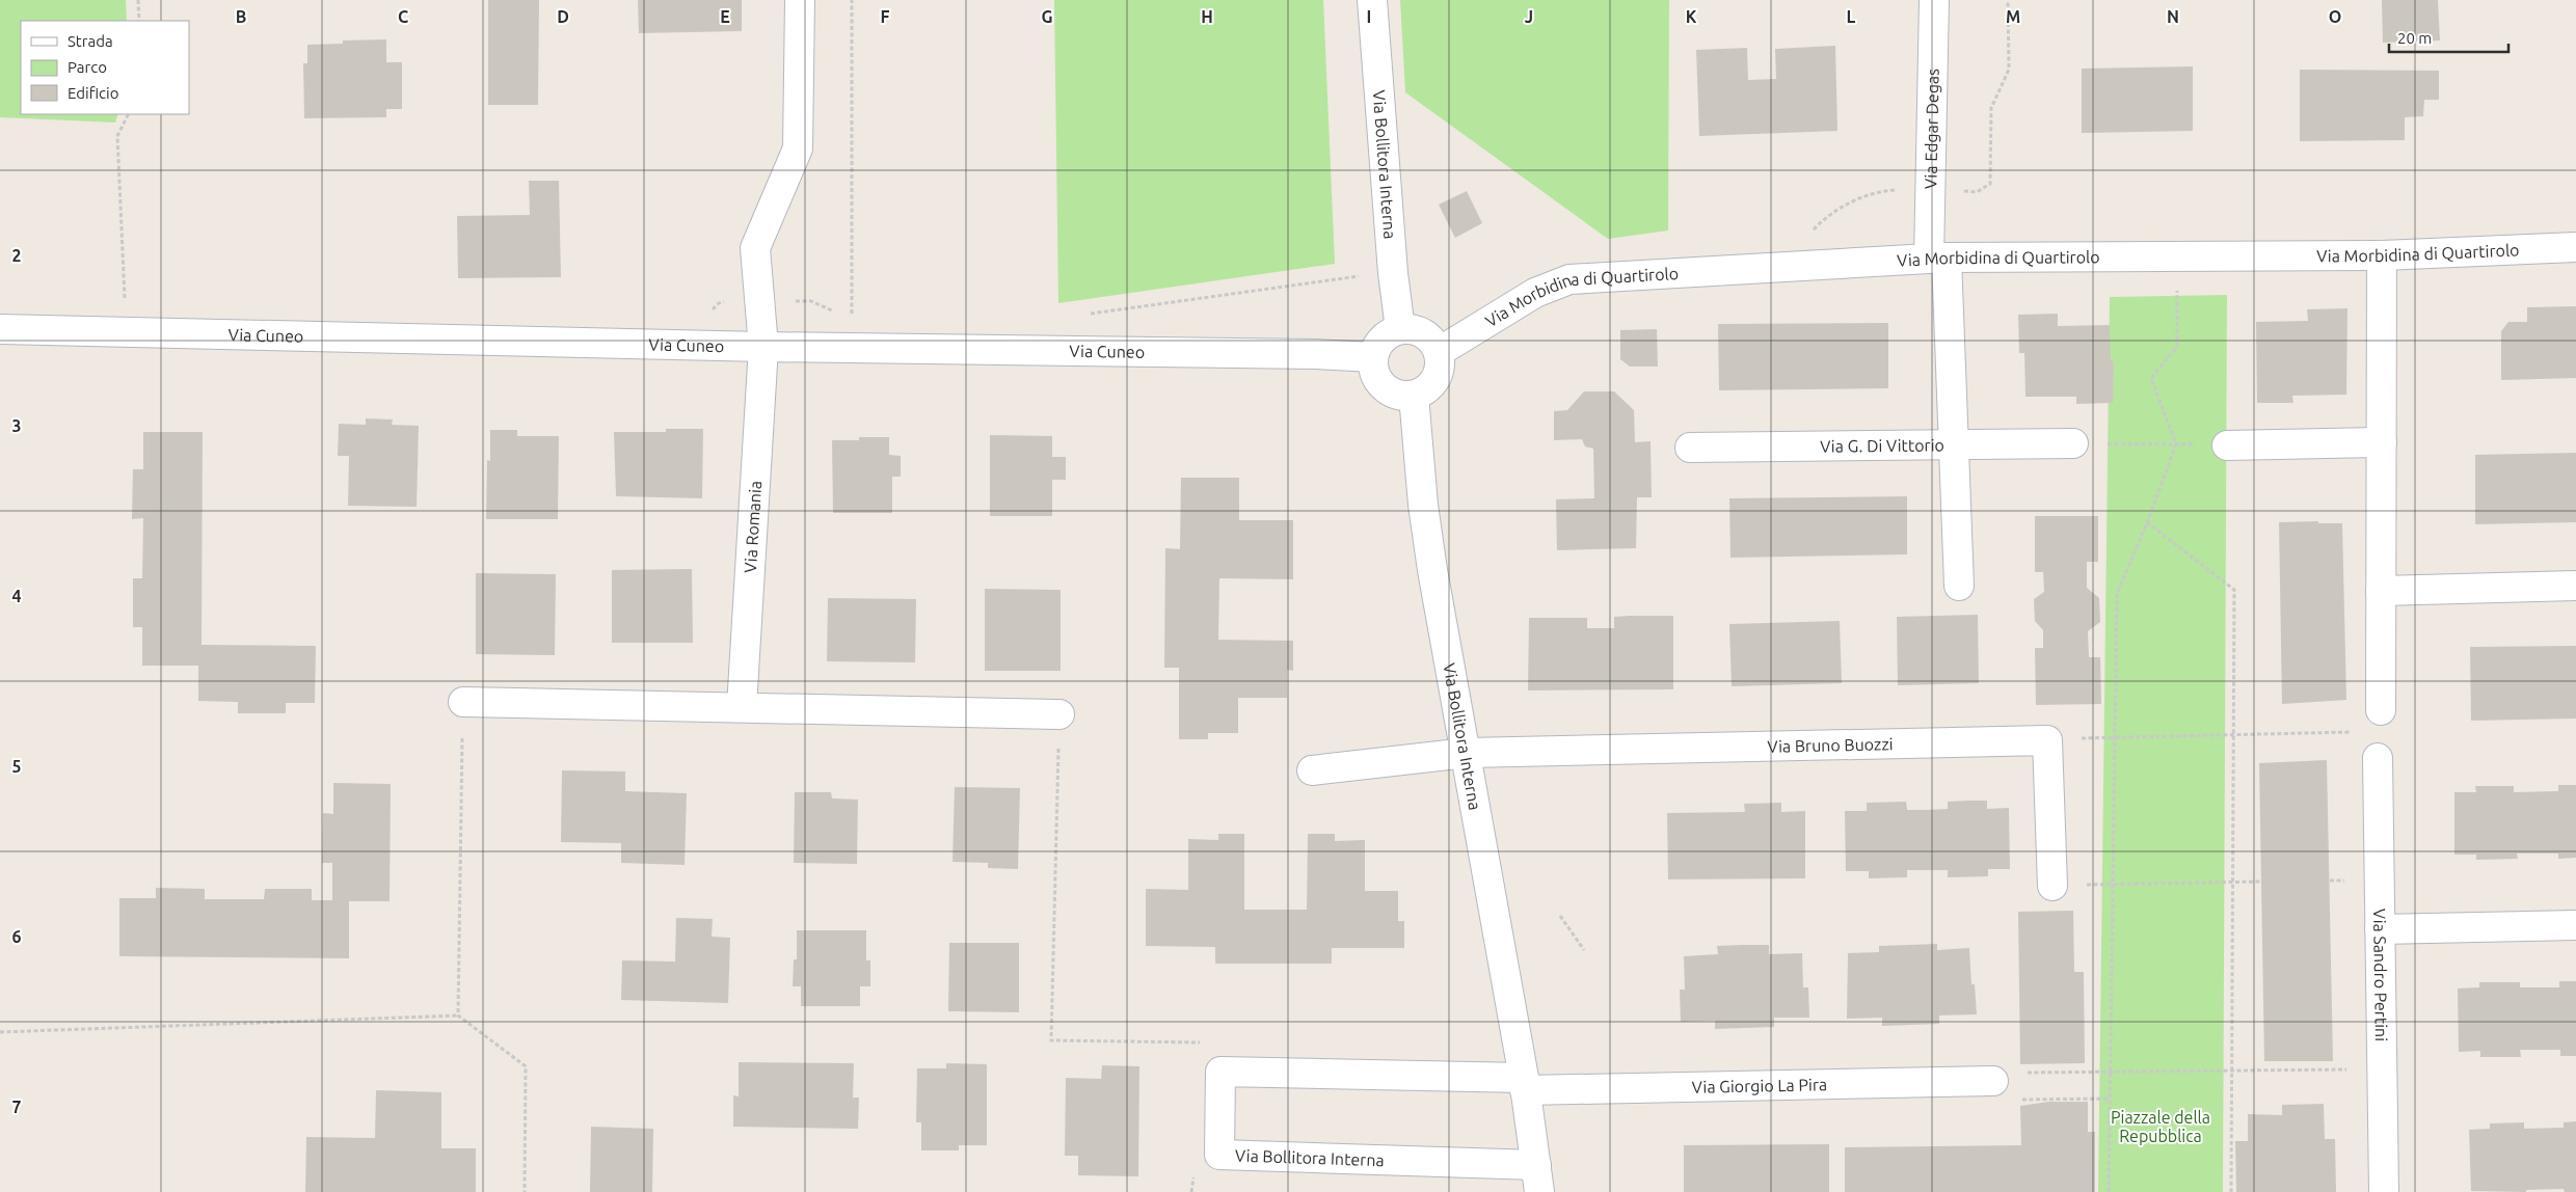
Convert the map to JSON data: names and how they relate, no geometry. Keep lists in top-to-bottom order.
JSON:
{
  "streets": {
    "street": [
      "Via Edgar Degas",
      "Via Bollitora Interna",
      "Via Morbidina di Quartirolo",
      "Via Cuneo",
      "Via G. Di Vittorio",
      "Via Romania",
      "Via Bruno Buozzi",
      "Via Sandro Pertini",
      "Via Giorgio La Pira"
    ]
  },
  "crossings": [
    ["Via Edgar Degas", "Via Morbidina di Quartirolo"],
    ["Via Edgar Degas", "Via G. Di Vittorio"],
    ["Via Bollitora Interna", "Via Morbidina di Quartirolo"],
    ["Via Bollitora Interna", "Via Cuneo"],
    ["Via Bollitora Interna", "Via Bruno Buozzi"],
    ["Via Bollitora Interna", "Via Giorgio La Pira"],
    ["Via Morbidina di Quartirolo", "Via Cuneo"],
    ["Via Cuneo", "Via Romania"]
  ],
  "parks": ["Piazzale della Repubblica"],
  "legend": ["Strada", "Parco", "Edificio"],
  "scale_bar": "20 m",
  "grid": {
    "columns": [
      "B",
      "C",
      "D",
      "E",
      "F",
      "G",
      "H",
      "I",
      "J",
      "K",
      "L",
      "M",
      "N",
      "O"
    ],
    "rows": [
      "2",
      "3",
      "4",
      "5",
      "6",
      "7"
    ]
  }
}
